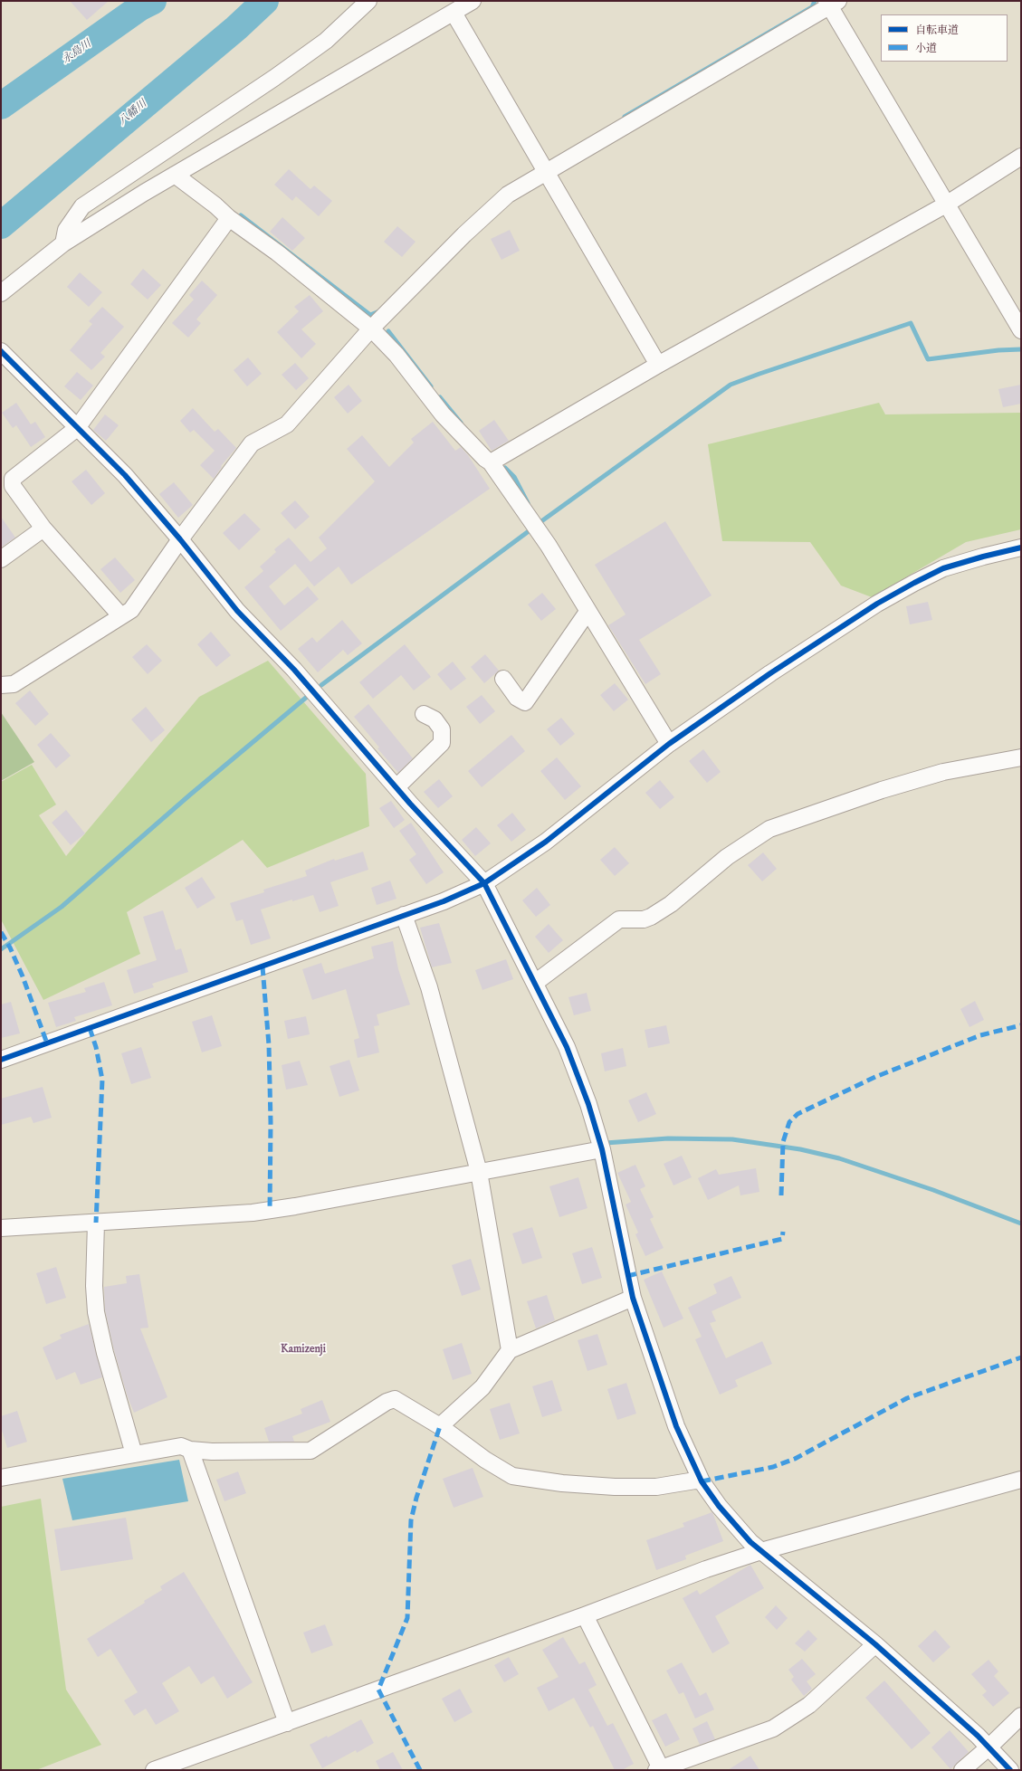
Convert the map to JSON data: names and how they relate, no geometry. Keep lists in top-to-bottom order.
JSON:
{
  "districts": ["Kamizenji"],
  "water": ["永島川", "八幡川"],
  "legend": ["自転車道", "小道"]
}
